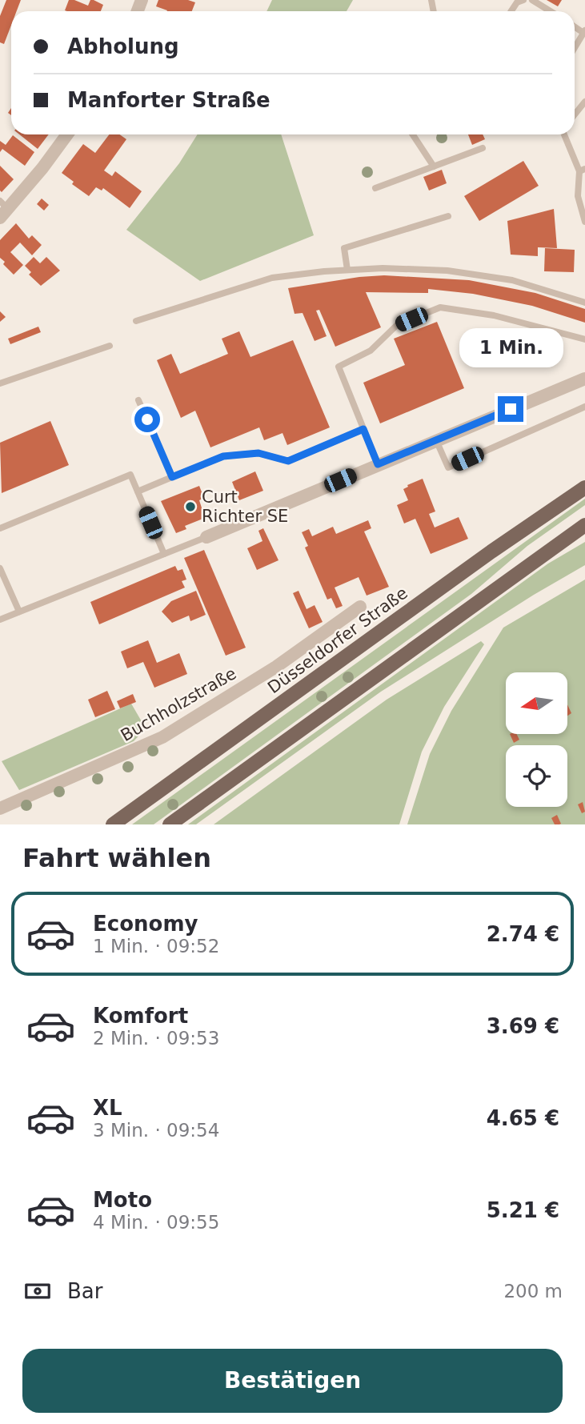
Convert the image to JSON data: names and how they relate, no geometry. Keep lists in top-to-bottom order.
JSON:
{
  "streets": {
    "main road": ["Düsseldorfer Straße"],
    "street": ["Buchholzstraße"]
  },
  "places": ["Curt Richter SE"],
  "north": "left",
  "page": {
    "banner": ["Abholung", "Manforter Straße"],
    "bubble": "1 Min.",
    "heading": "Fahrt wählen",
    "list": [
      {
        "name": "Economy",
        "note": "1 Min. · 09:52",
        "value": "2.74 €"
      },
      {
        "name": "Komfort",
        "note": "2 Min. · 09:53",
        "value": "3.69 €"
      },
      {
        "name": "XL",
        "note": "3 Min. · 09:54",
        "value": "4.65 €"
      },
      {
        "name": "Moto",
        "note": "4 Min. · 09:55",
        "value": "5.21 €"
      }
    ],
    "pay": ["Bar", "200 m"],
    "buttons": "Bestätigen"
  }
}
